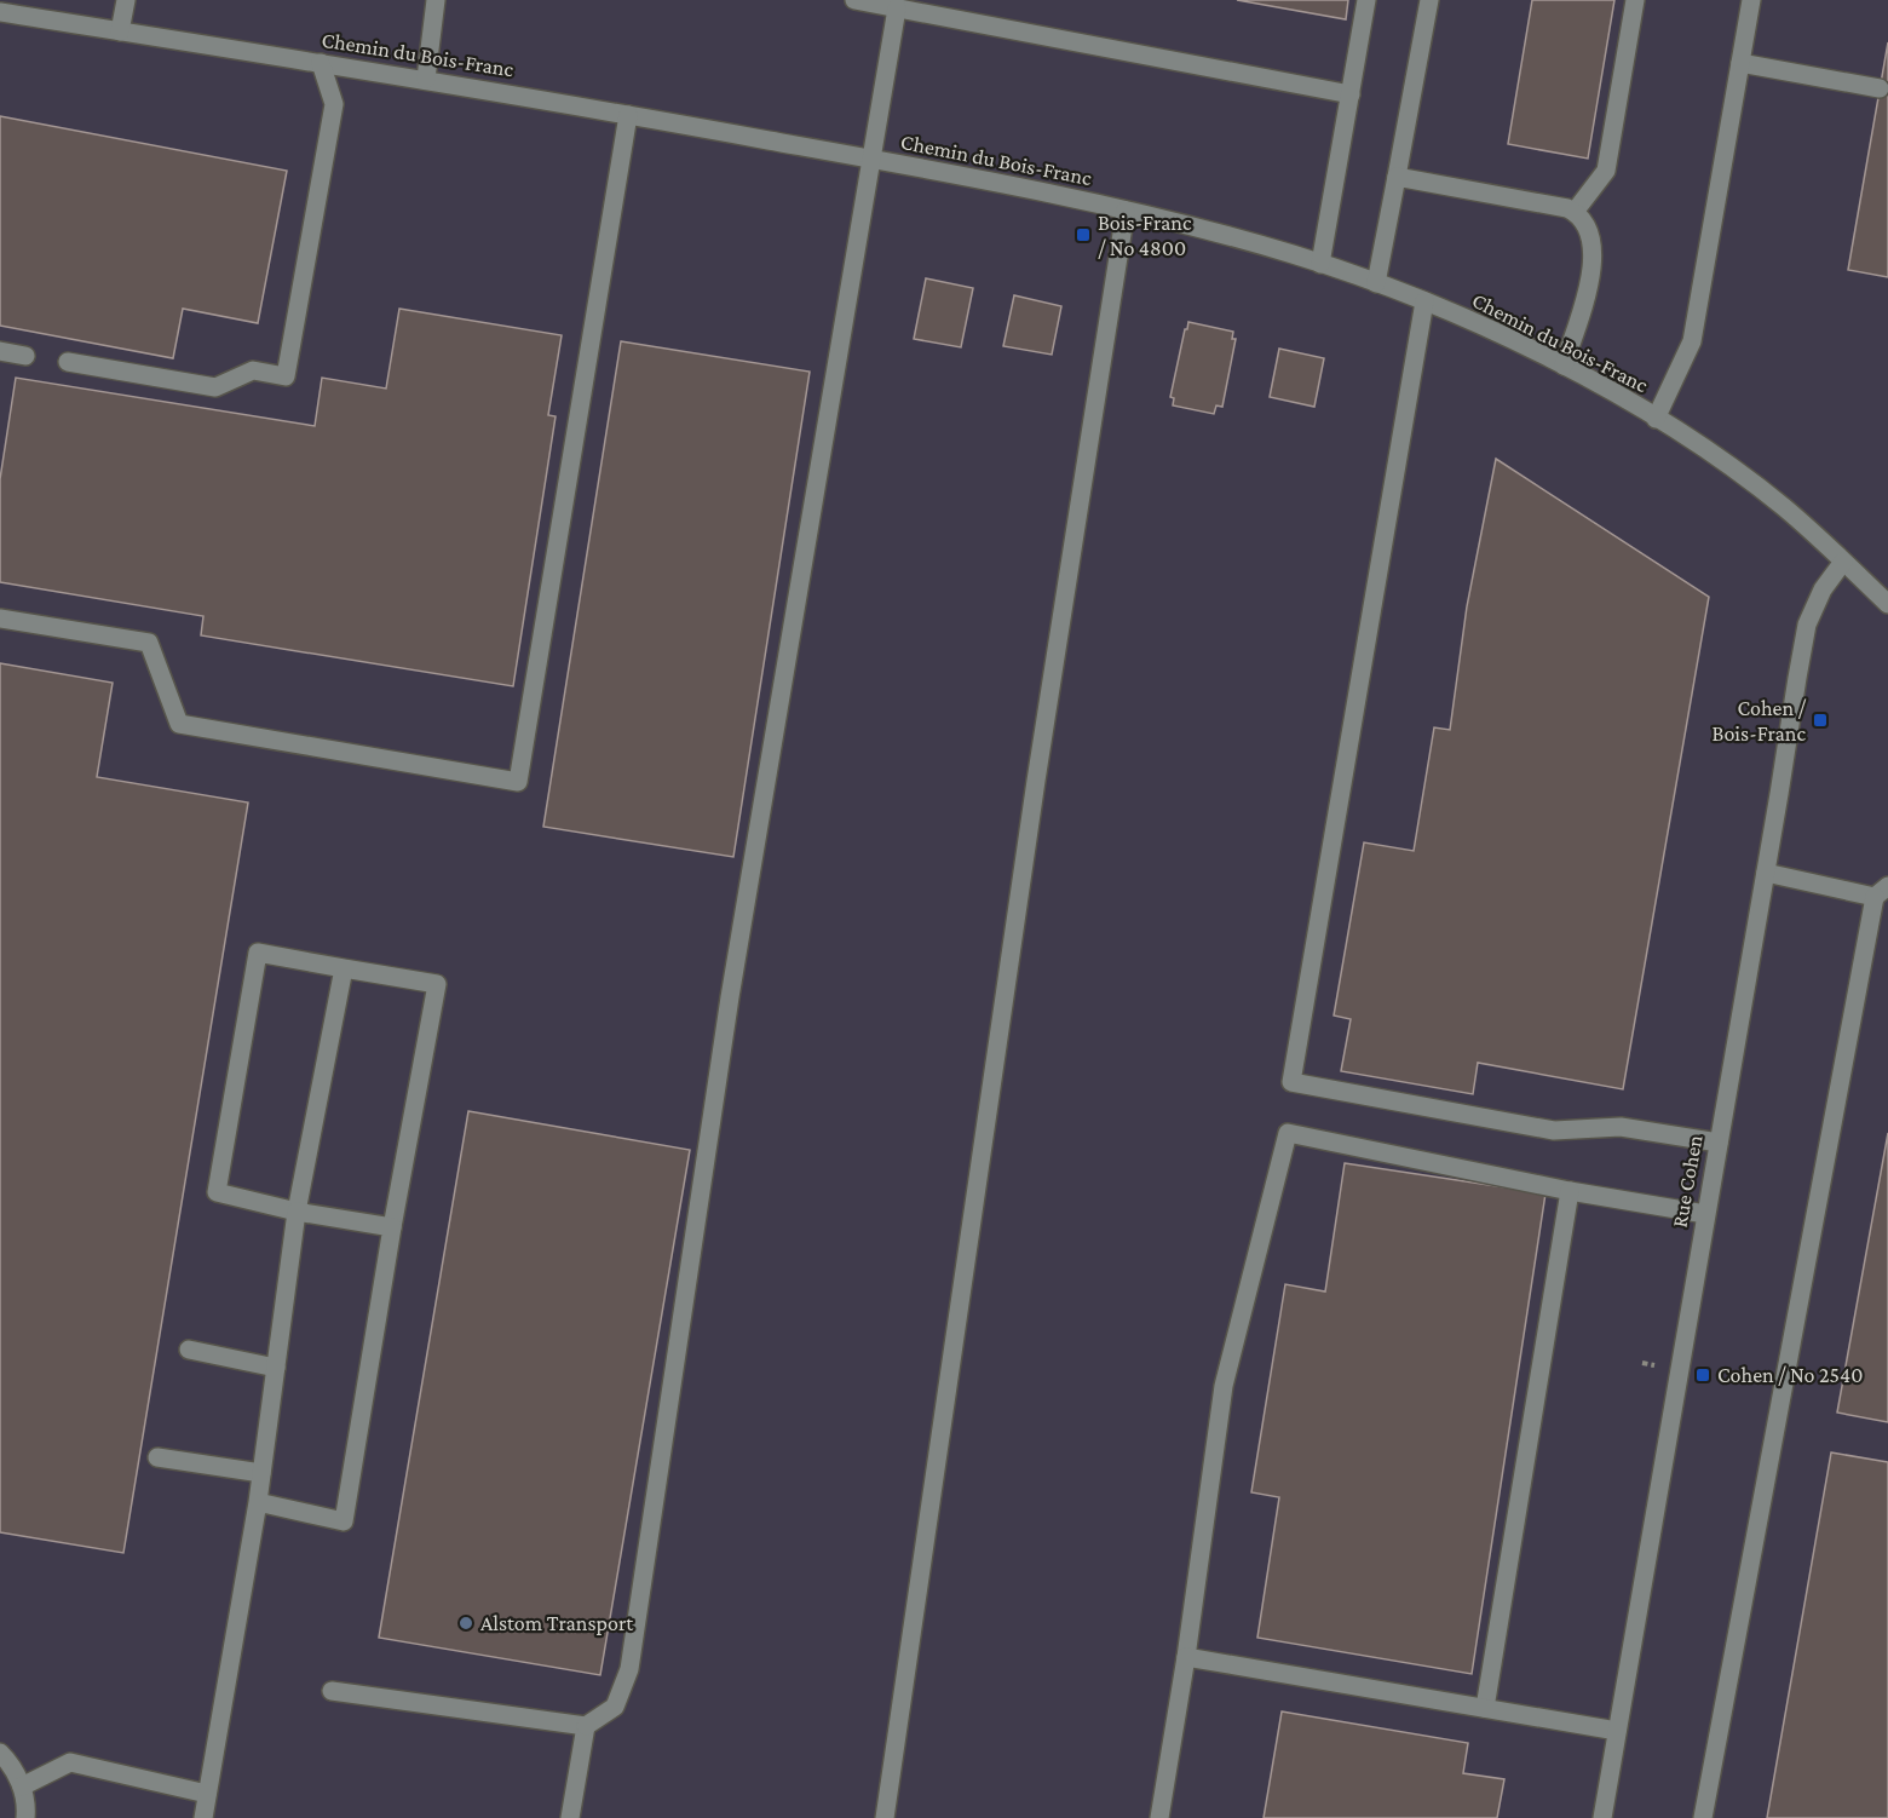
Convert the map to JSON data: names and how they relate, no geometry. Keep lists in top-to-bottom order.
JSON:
{
  "streets": {
    "street": ["Chemin du Bois-Franc", "Rue Cohen"]
  },
  "crossings": [
    ["Chemin du Bois-Franc", "Rue Cohen"]
  ],
  "places": {
    "transit": ["Bois-Franc / No 4800", "Cohen / Bois-Franc", "Cohen / No 2540"],
    "other": ["Alstom Transport"]
  }
}
